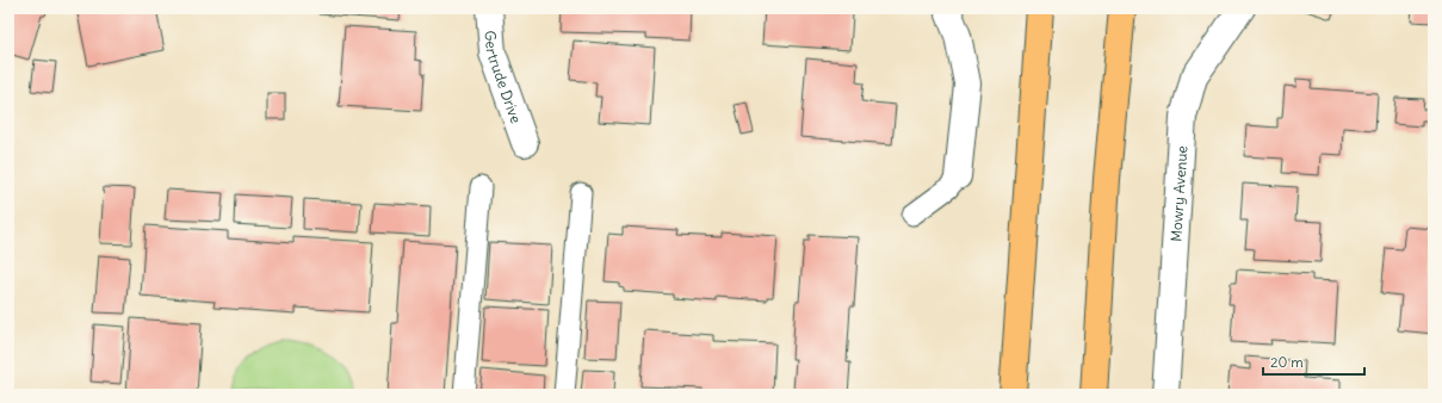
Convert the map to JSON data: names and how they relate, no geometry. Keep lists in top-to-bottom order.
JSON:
{
  "streets": {
    "street": ["Gertrude Drive", "Mowry Avenue"]
  },
  "scale_bar": "20 m"
}
